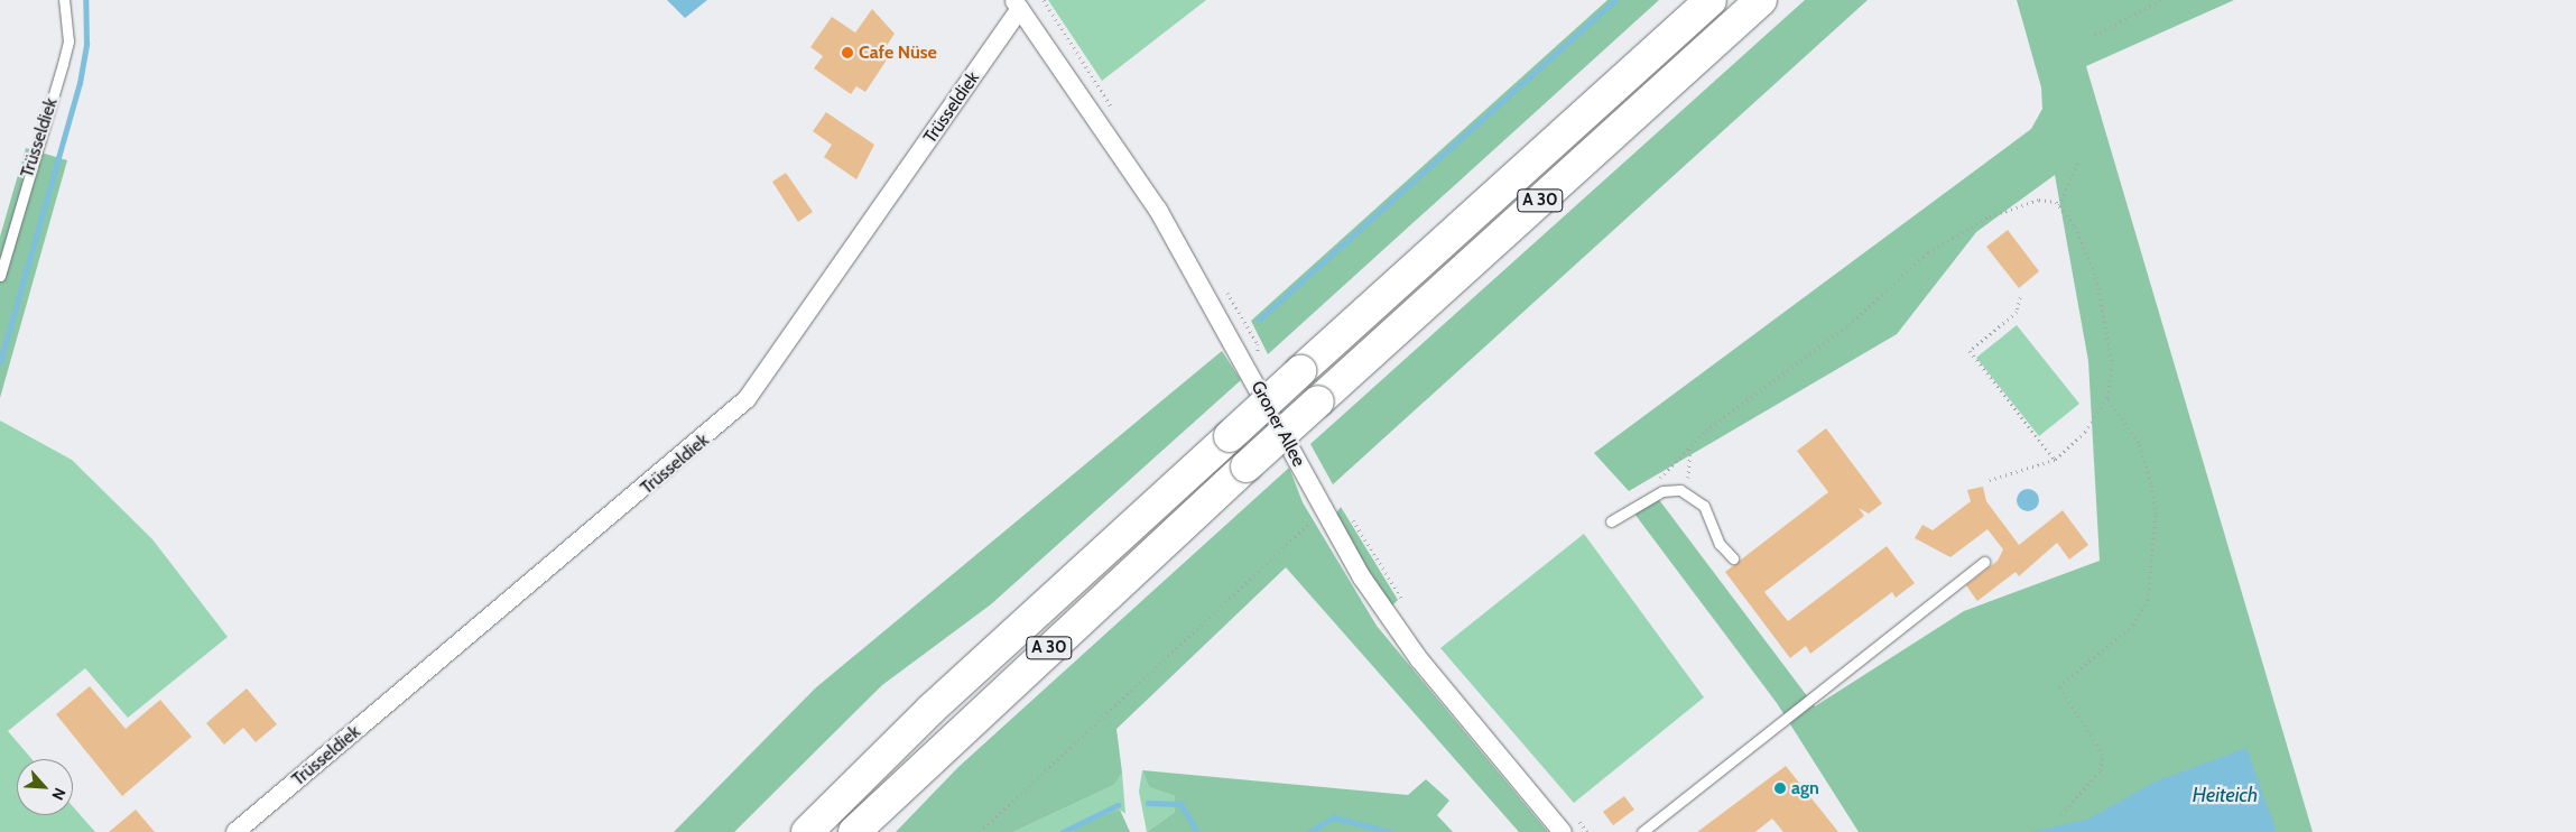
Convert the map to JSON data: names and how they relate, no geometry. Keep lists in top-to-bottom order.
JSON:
{
  "streets": {
    "highway": ["A 30"],
    "street": ["Trüsseldiek", "Groner Allee"]
  },
  "crossings": [
    ["Trüsseldiek", "Groner Allee"]
  ],
  "water": ["Heiteich"],
  "places": ["Cafe Nüse", "agn"],
  "north": "bottom right"
}
